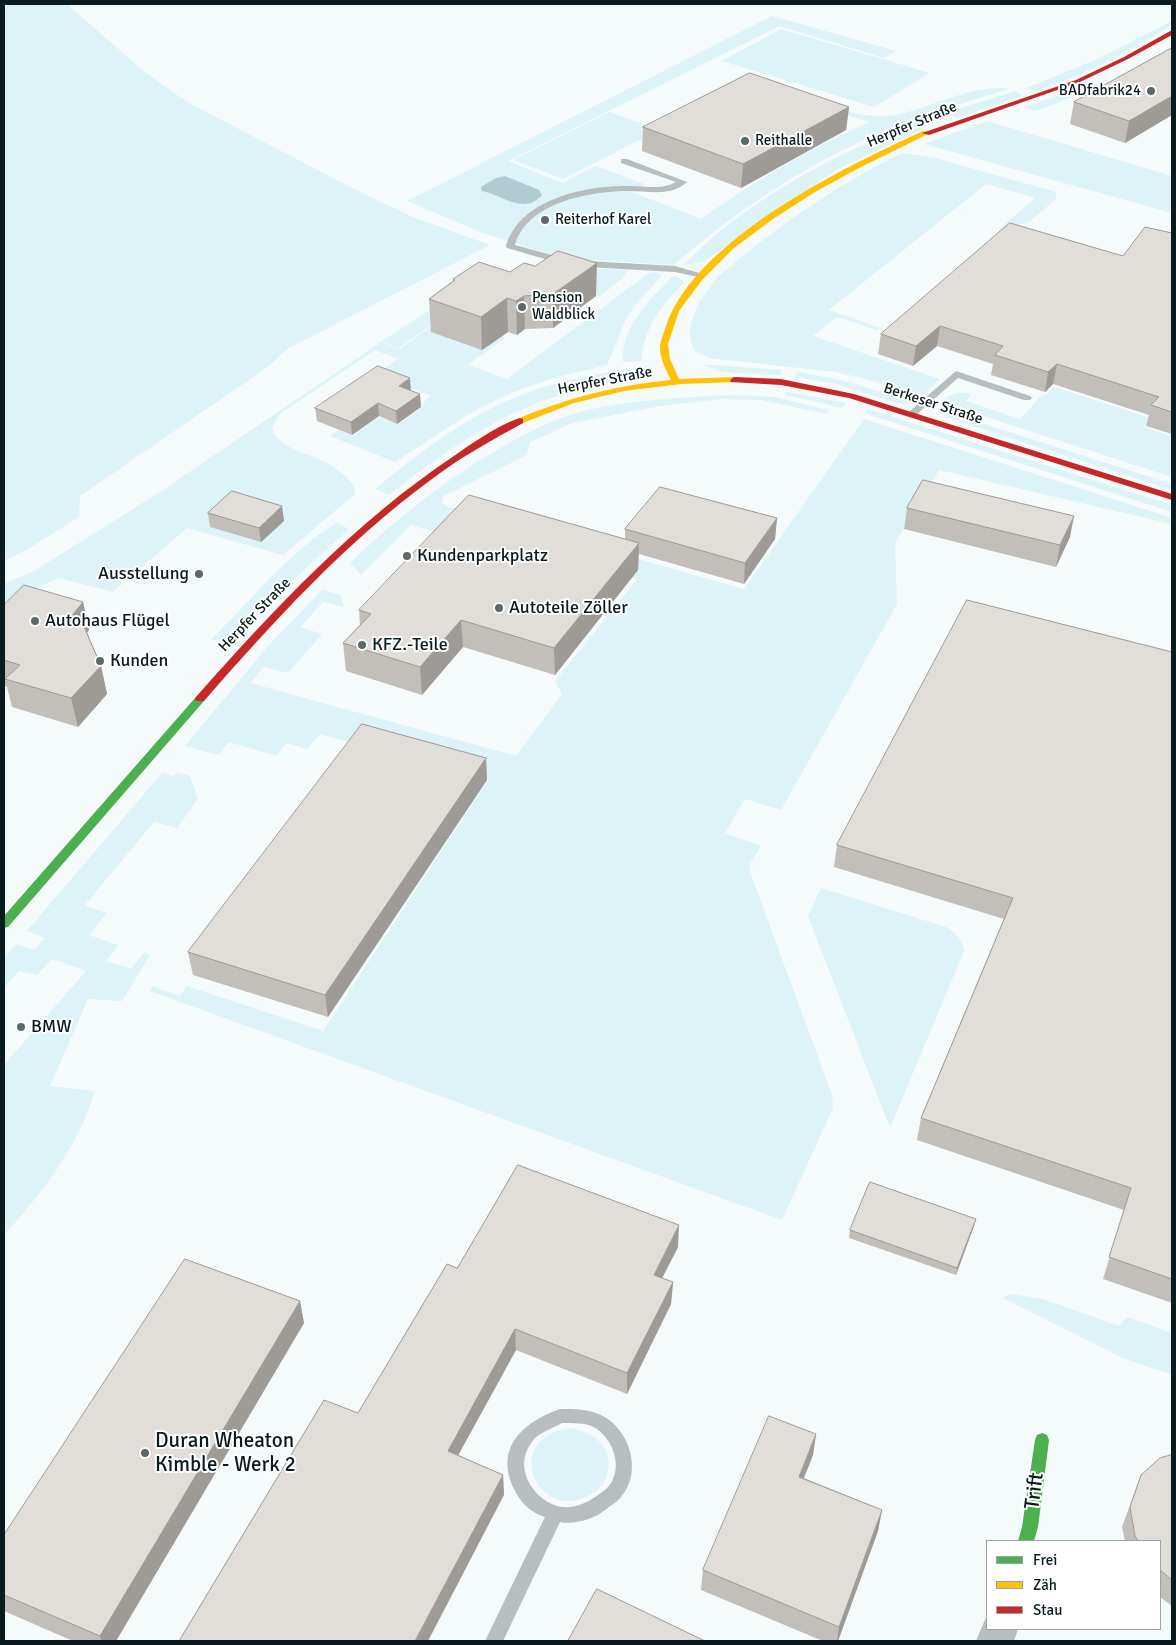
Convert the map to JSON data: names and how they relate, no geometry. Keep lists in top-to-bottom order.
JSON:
{
  "streets": {
    "main road": ["Herpfer Straße", "Berkeser Straße", "Trift"]
  },
  "crossings": [
    ["Herpfer Straße", "Berkeser Straße"]
  ],
  "places": [
    "BADfabrik24",
    "Reithalle",
    "Reiterhof Karel",
    "Pension Waldblick",
    "Kundenparkplatz",
    "Ausstellung",
    "Autoteile Zöller",
    "Autohaus Flügel",
    "KFZ.-Teile",
    "Kunden",
    "BMW",
    "Duran Wheaton Kimble - Werk 2"
  ],
  "legend": ["Frei", "Zäh", "Stau"]
}
